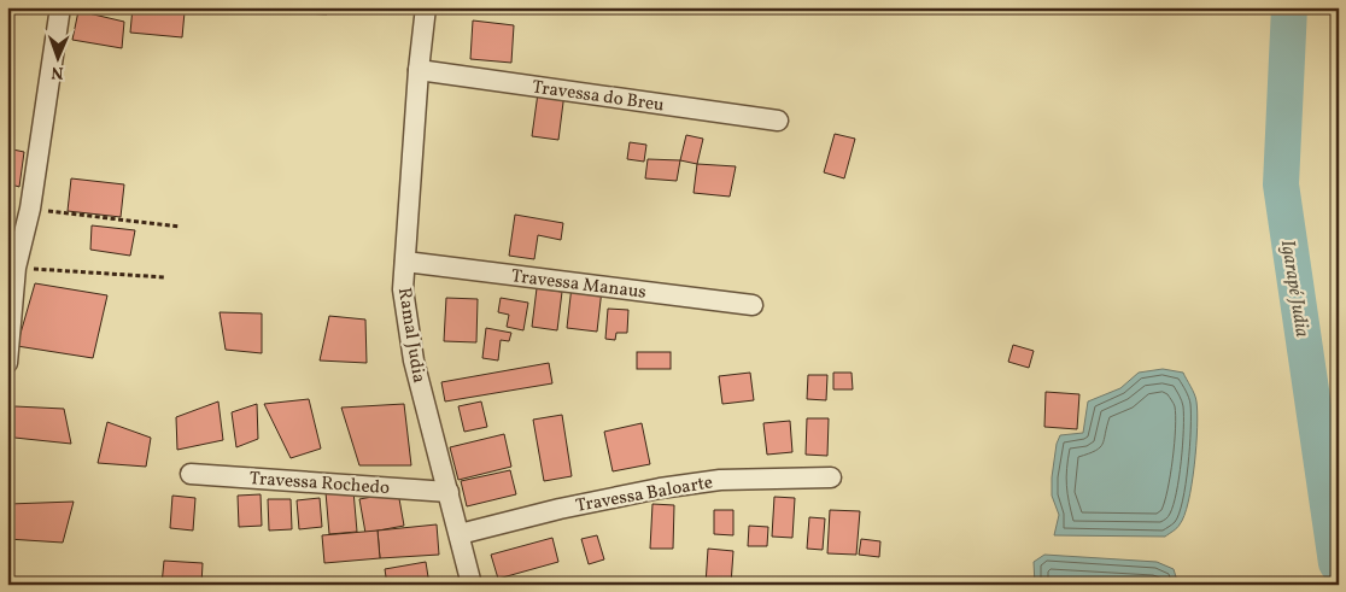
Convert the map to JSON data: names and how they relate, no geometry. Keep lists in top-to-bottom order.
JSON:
{
  "streets": {
    "street": [
      "Travessa do Breu",
      "Travessa Manaus",
      "Ramal Judia",
      "Travessa Rochedo",
      "Travessa Baloarte"
    ]
  },
  "crossings": [
    ["Travessa do Breu", "Ramal Judia"],
    ["Travessa Manaus", "Ramal Judia"],
    ["Ramal Judia", "Travessa Rochedo"],
    ["Ramal Judia", "Travessa Baloarte"]
  ],
  "water": ["Igarapé Judia"],
  "north": "bottom"
}
